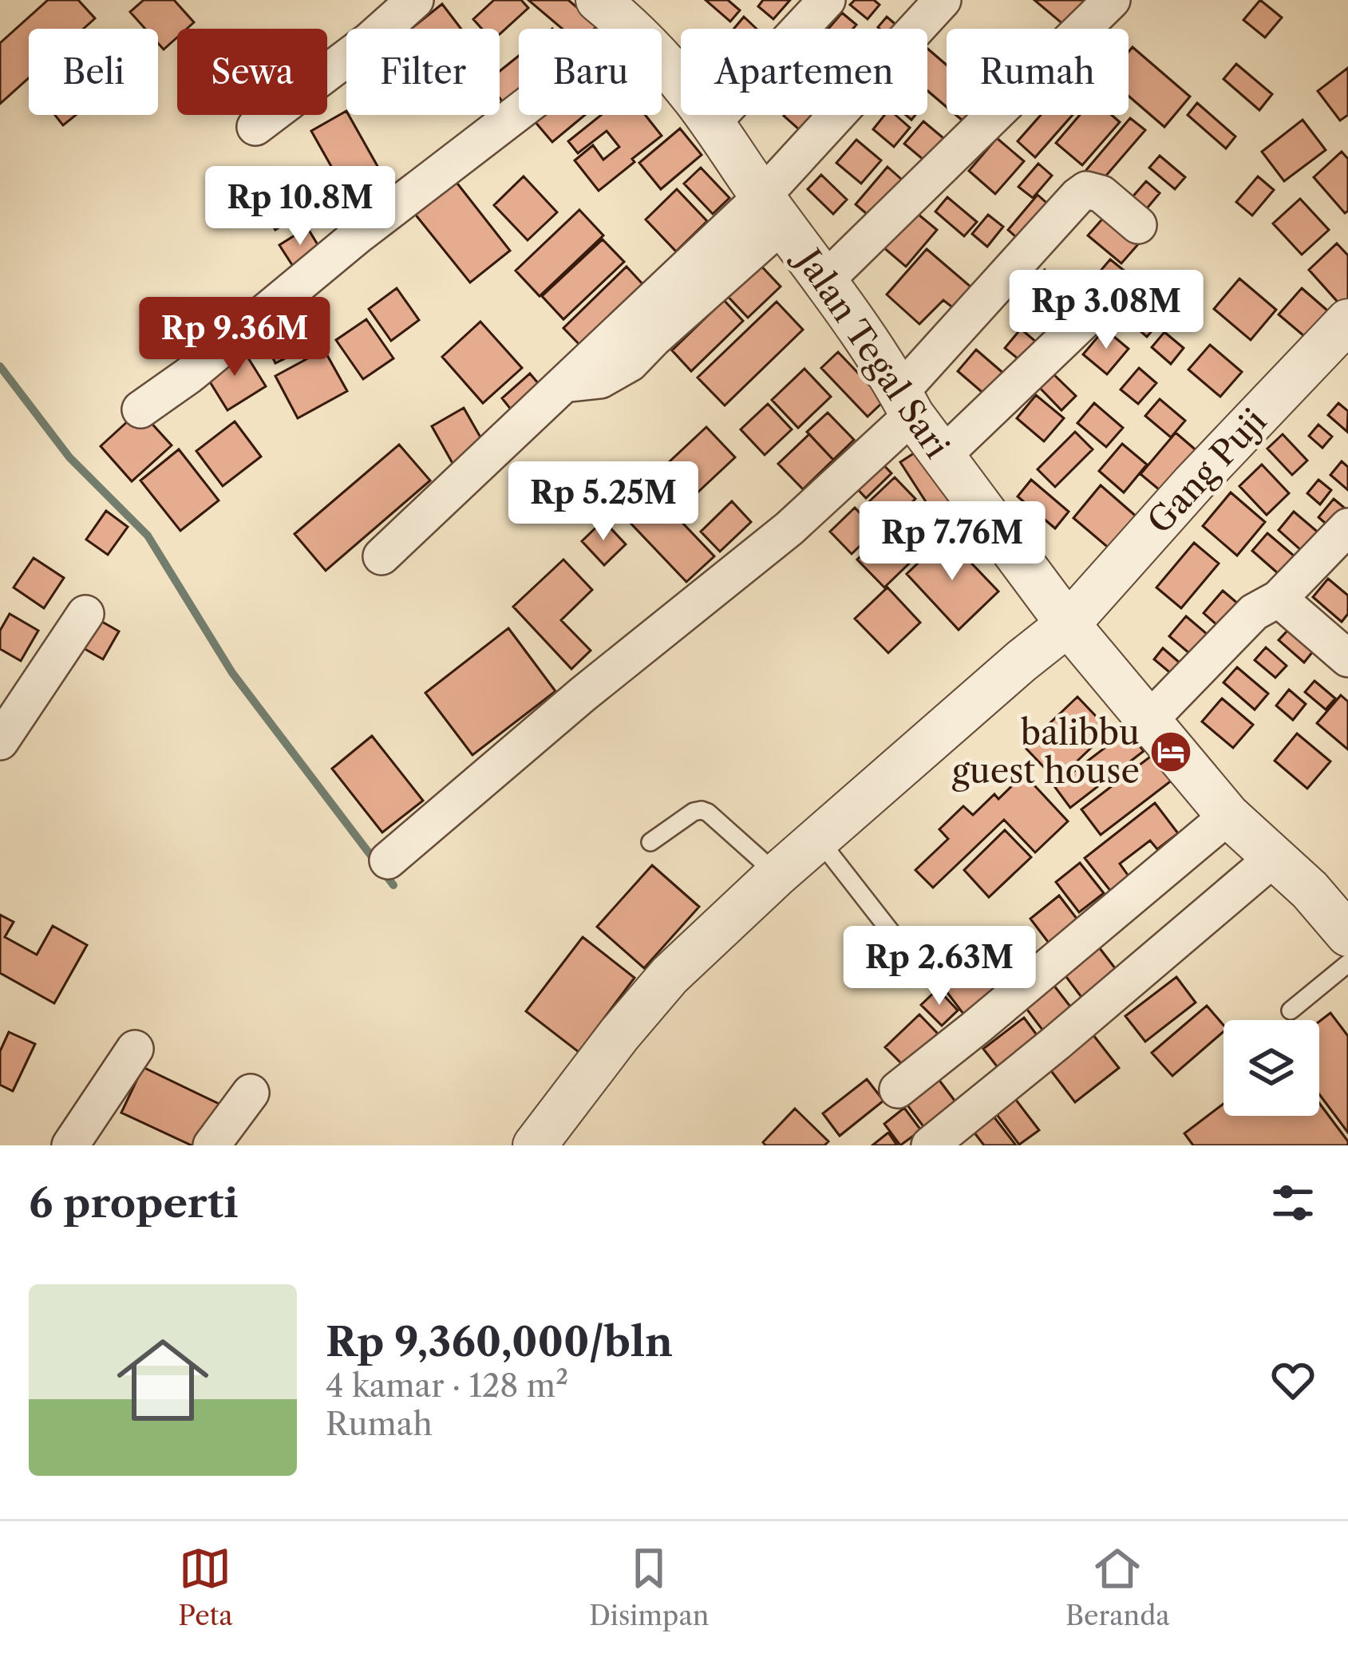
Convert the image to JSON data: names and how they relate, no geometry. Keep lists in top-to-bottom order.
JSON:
{
  "streets": {
    "street": ["Jalan Tegal Sari", "Gang Puji"]
  },
  "crossings": [
    ["Jalan Tegal Sari", "Gang Puji"]
  ],
  "places": {
    "hotel": ["balibbu guest house"]
  },
  "page": {
    "chip": [
      "Beli",
      "Sewa",
      "Filter",
      "Baru",
      "Apartemen",
      "Rumah"
    ],
    "price": [
      "Rp 10.8M",
      "Rp 3.08M",
      "Rp 9.36M",
      "Rp 5.25M",
      "Rp 7.76M",
      "Rp 2.63M"
    ],
    "heading": "6 properti",
    "list": [
      {
        "name": "Rp 9,360,000/bln",
        "note": "4 kamar · 128 m² · Rumah"
      }
    ],
    "tabs": ["Peta", "Disimpan", "Beranda"]
  }
}
